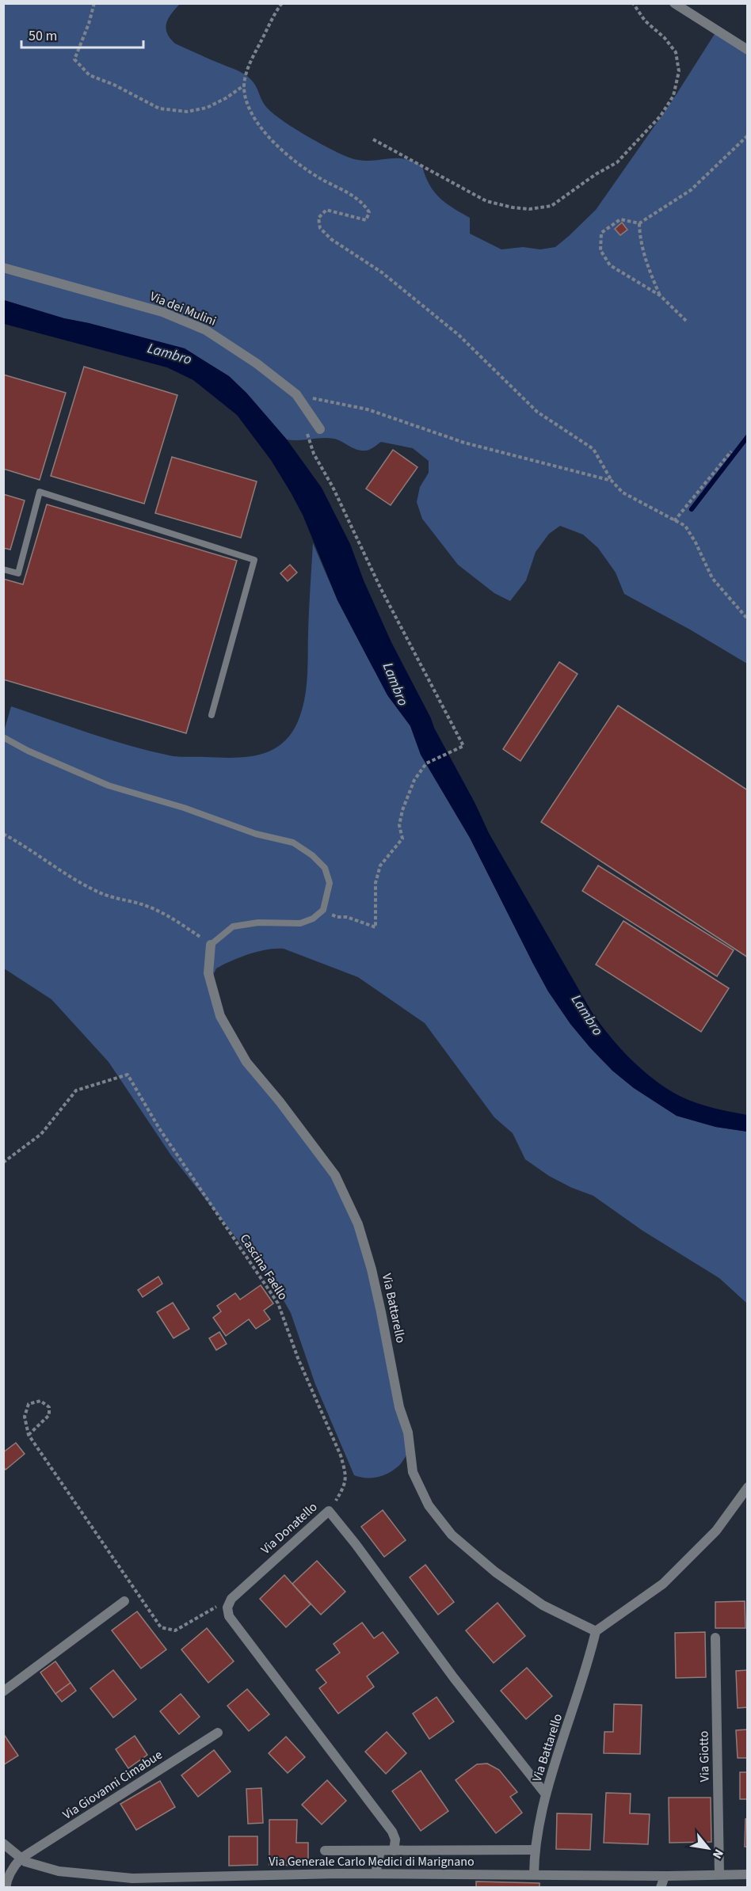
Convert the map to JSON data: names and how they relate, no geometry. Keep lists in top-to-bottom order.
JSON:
{
  "streets": {
    "street": [
      "Via dei Mulini",
      "Via Battarello",
      "Via Donatello",
      "Via Giotto",
      "Via Giovanni Cimabue",
      "Via Generale Carlo Medici di Marignano"
    ],
    "path": ["Cascina Faello"]
  },
  "crossings": [
    ["Cascina Faello", "Via Donatello"],
    ["Via Battarello", "Via Donatello"],
    ["Via Battarello", "Via Generale Carlo Medici di Marignano"],
    ["Via Giotto", "Via Generale Carlo Medici di Marignano"],
    ["Via Giovanni Cimabue", "Via Generale Carlo Medici di Marignano"]
  ],
  "water": ["Lambro"],
  "scale_bar": "50 m",
  "north": "bottom right"
}
